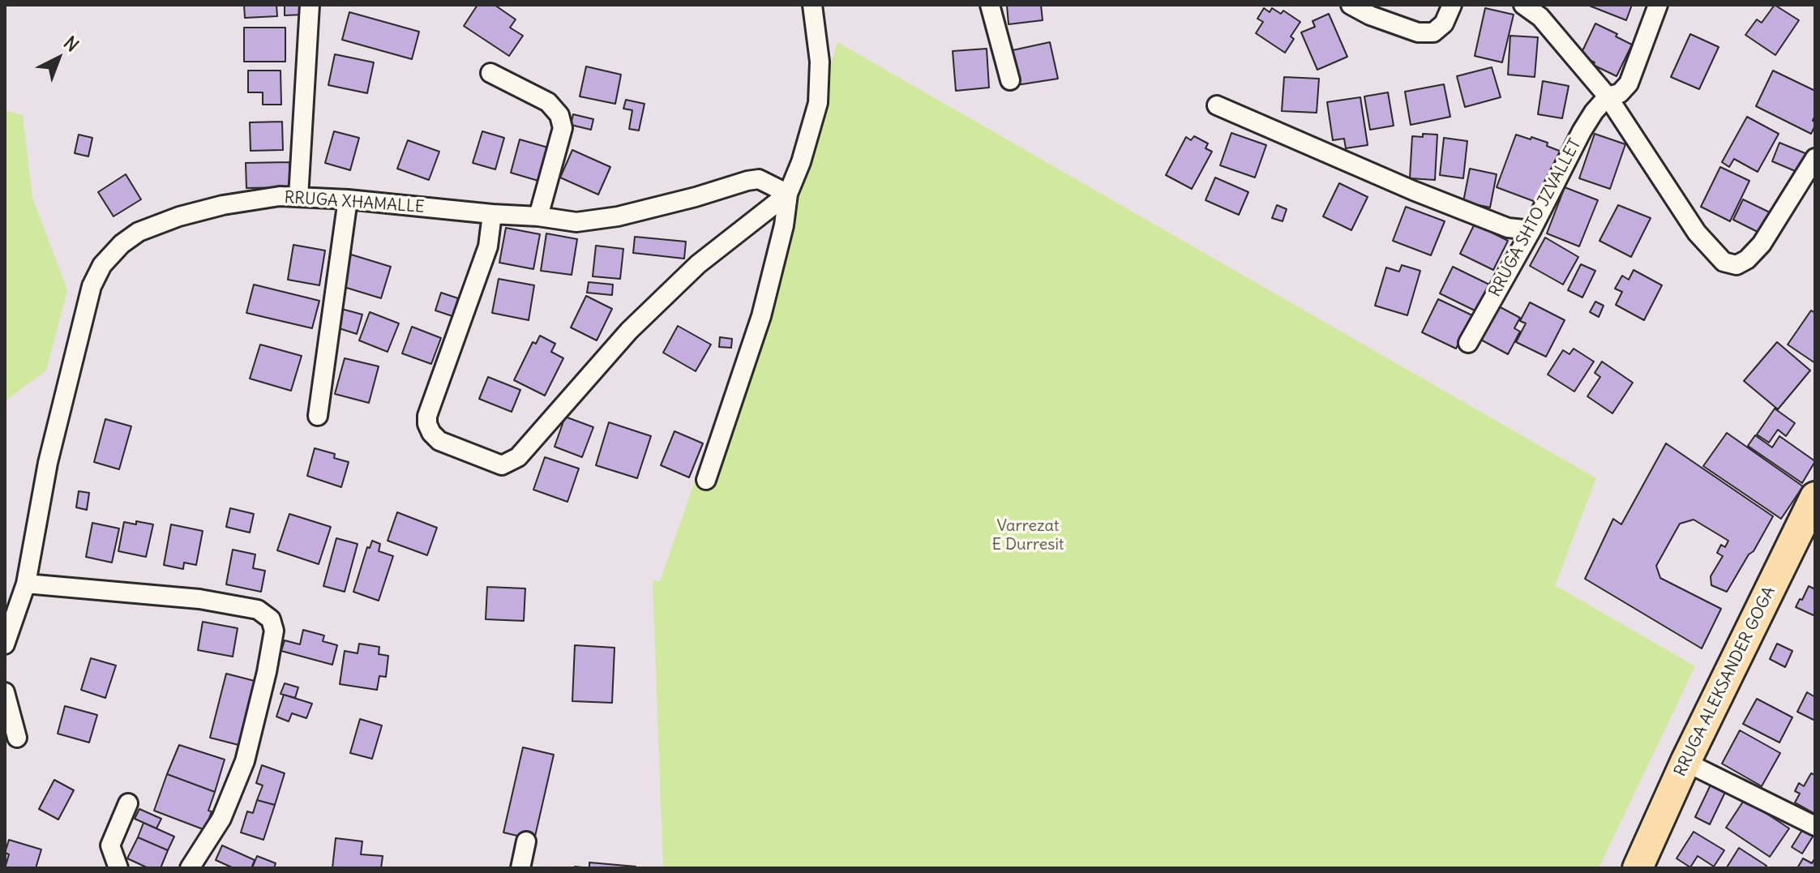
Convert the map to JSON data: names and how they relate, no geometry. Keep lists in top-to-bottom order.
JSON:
{
  "streets": {
    "main road": ["RRUGA ALEKSANDER GOGA"],
    "street": ["RRUGA XHAMALLE", "RRUGA SHTO JZVALLET"]
  },
  "parks": ["Varrezat E Durresit"],
  "north": "top right"
}
